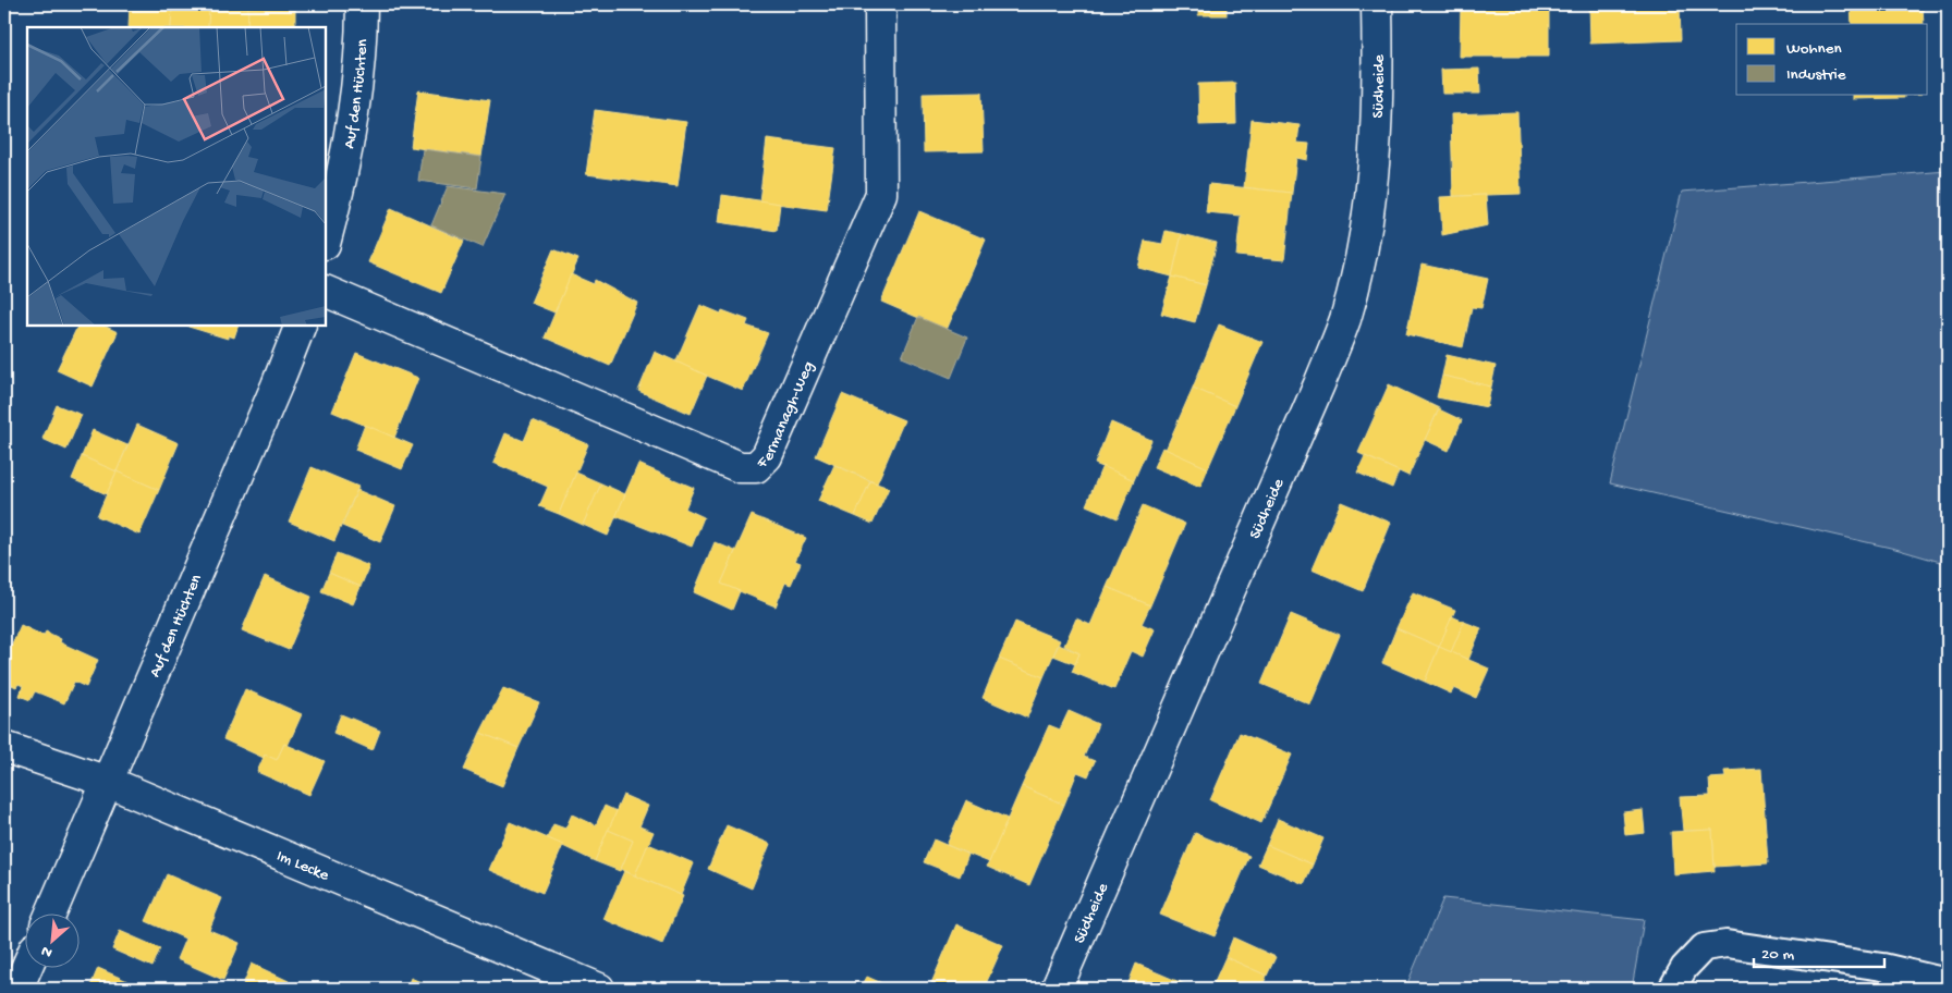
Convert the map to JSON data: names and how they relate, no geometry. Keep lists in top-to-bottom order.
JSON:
{
  "streets": {
    "street": [
      "Südheide",
      "Auf den Hüchten",
      "Fermanagh-Weg",
      "Im Lecke"
    ]
  },
  "crossings": [
    ["Auf den Hüchten", "Im Lecke"]
  ],
  "legend": ["Wohnen", "Industrie"],
  "scale_bar": "20 m",
  "north": "bottom left"
}
